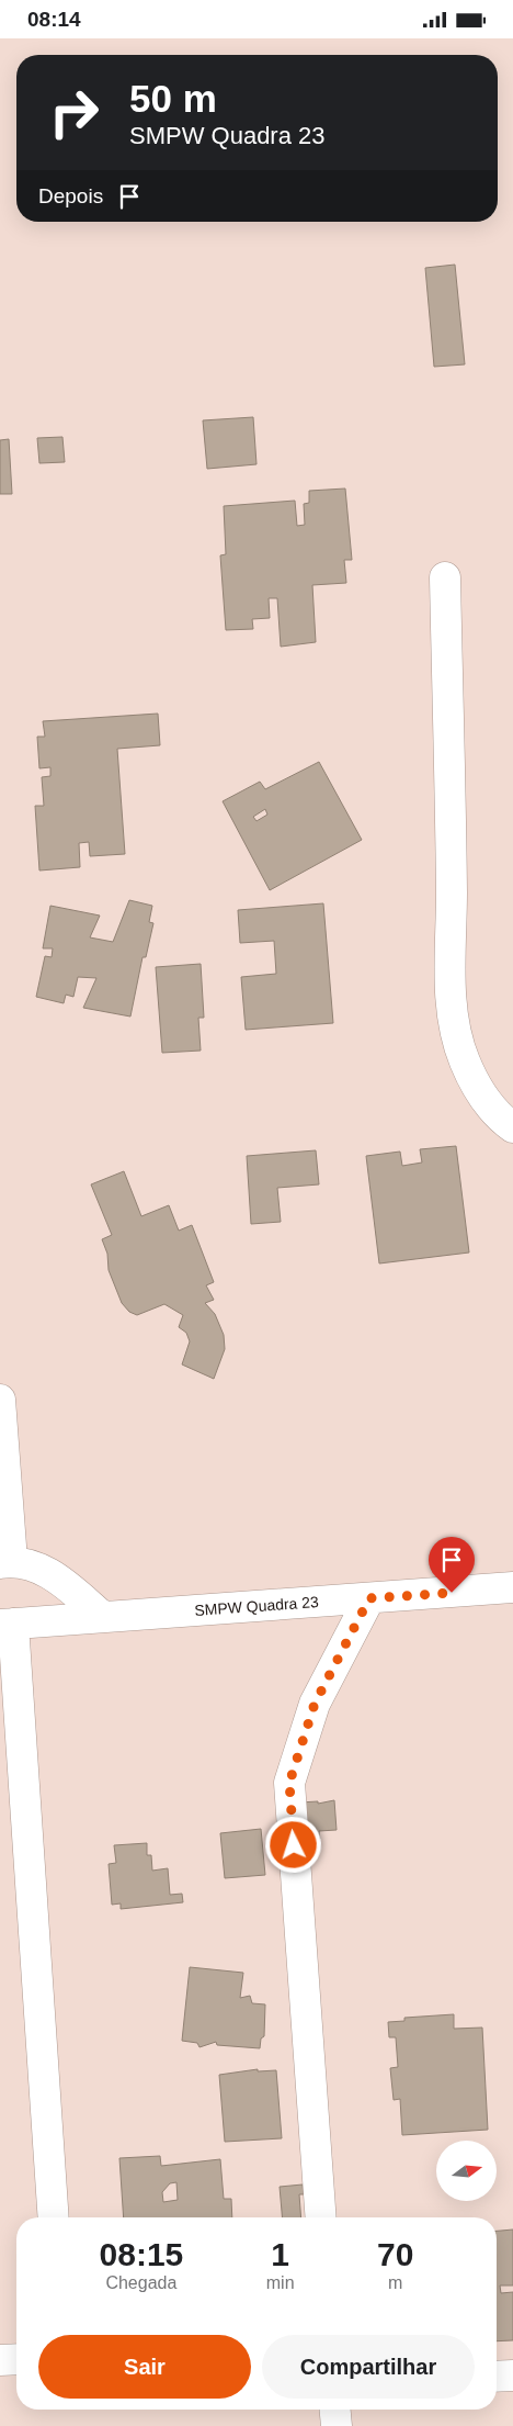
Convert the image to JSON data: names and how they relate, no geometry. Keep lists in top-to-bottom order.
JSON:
{
  "streets": {
    "street": ["SMPW Quadra 23"]
  },
  "north": "right",
  "page": {
    "status": "08:14",
    "turn": ["50 m", "SMPW Quadra 23"],
    "then": "Depois",
    "eta": [
      "08:15",
      "Chegada",
      "1",
      "min",
      "70",
      "m"
    ],
    "buttons": ["Sair", "Compartilhar"]
  }
}
